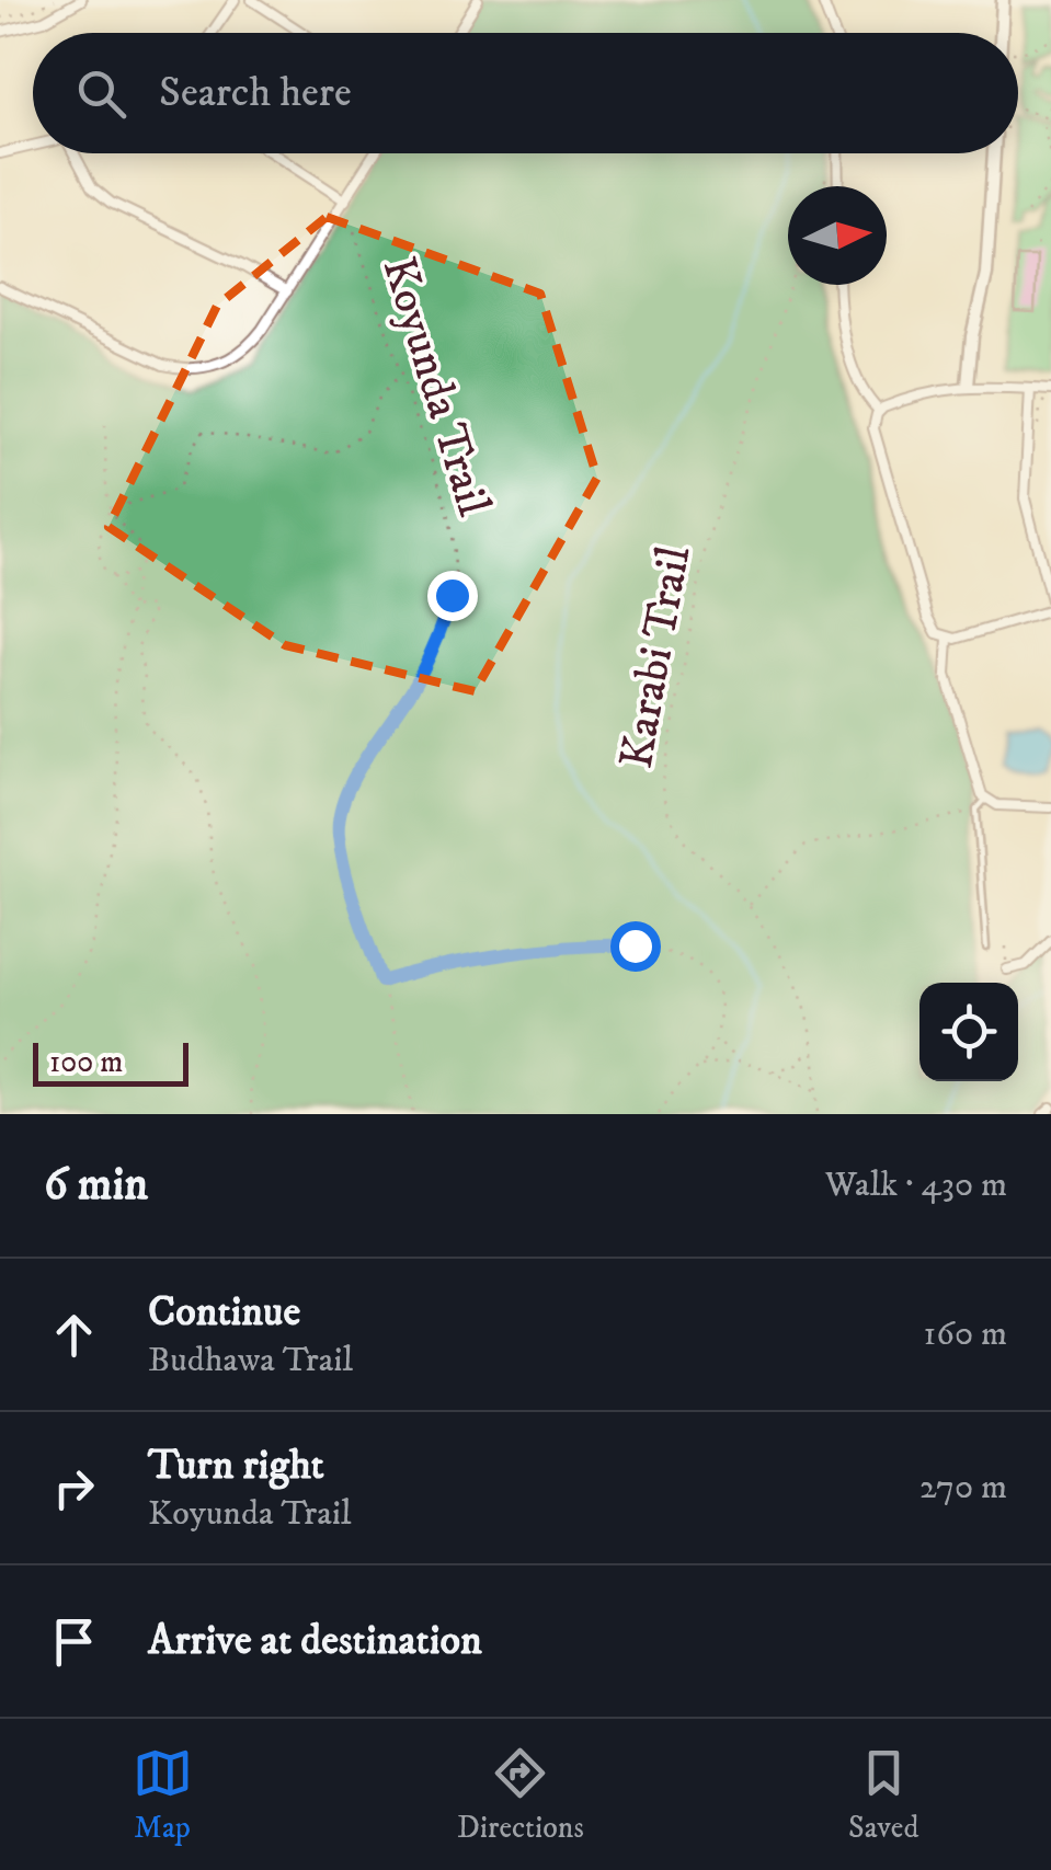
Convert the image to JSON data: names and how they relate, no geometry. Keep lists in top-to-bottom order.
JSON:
{
  "streets": {
    "path": ["Koyunda Trail", "Karabi Trail"]
  },
  "scale_bar": "100 m",
  "north": "right",
  "page": {
    "search": "Search here",
    "scale": "100 m",
    "heading": ["6 min", "Walk · 430 m"],
    "list": [
      ["Continue", "Budhawa Trail", "160 m"],
      ["Turn right", "Koyunda Trail", "270 m"],
      "Arrive at destination"
    ],
    "nav": ["Map", "Directions", "Saved"]
  }
}
